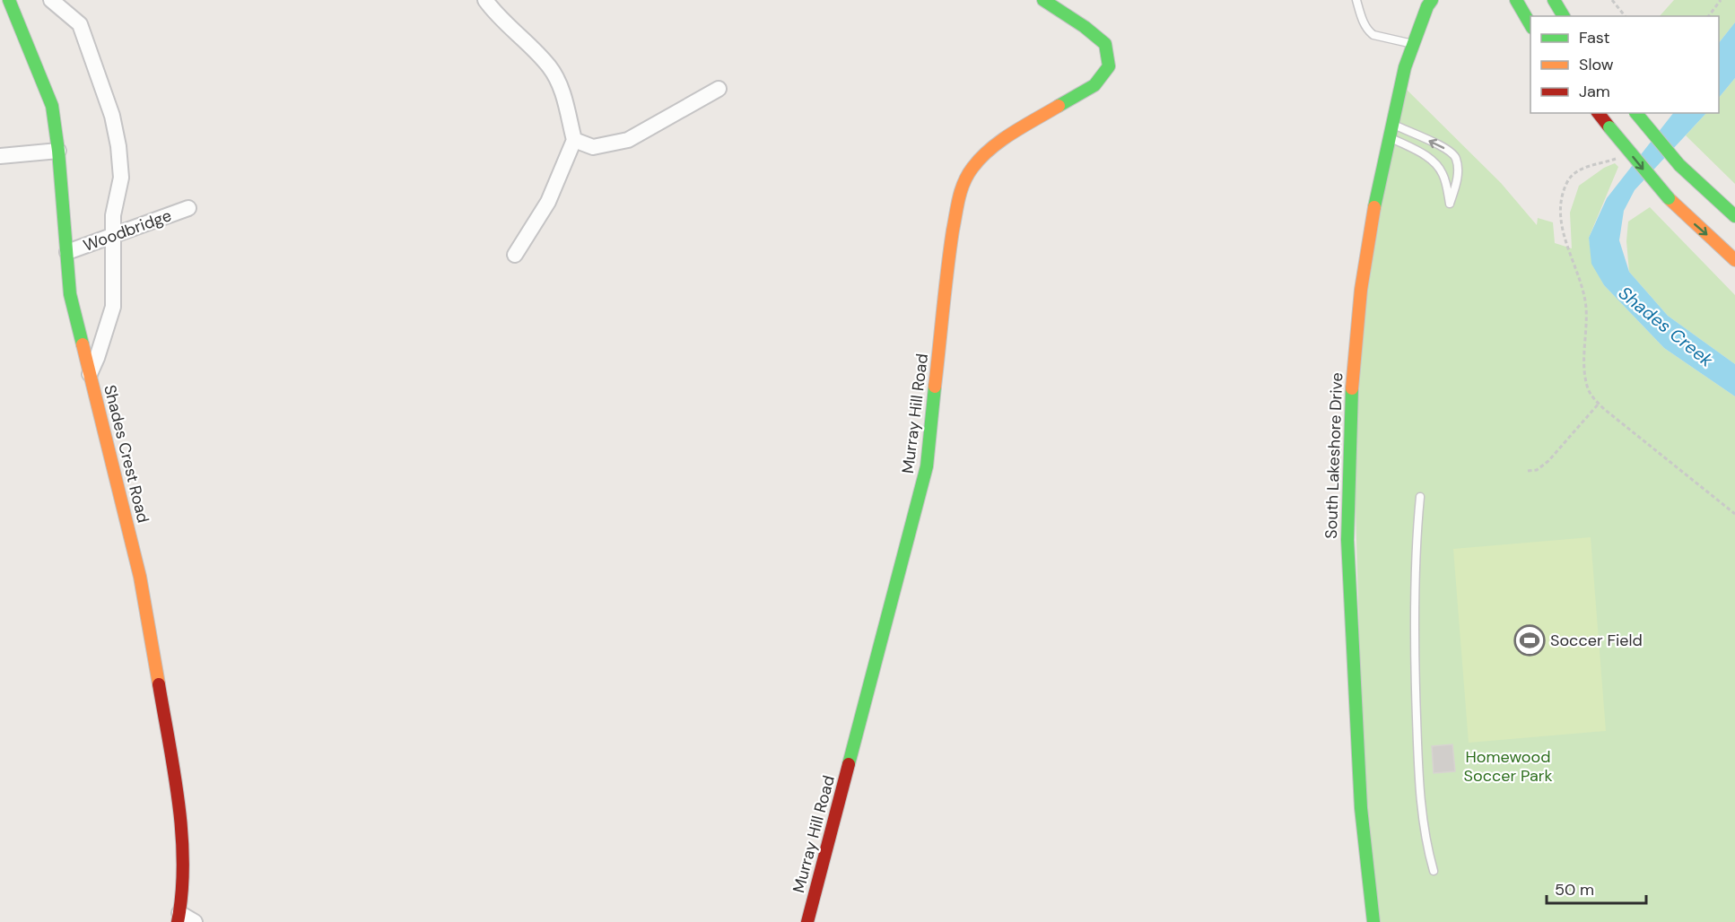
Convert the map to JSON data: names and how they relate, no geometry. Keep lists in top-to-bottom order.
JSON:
{
  "streets": {
    "street": [
      "Woodbridge",
      "Murray Hill Road",
      "Shades Crest Road",
      "South Lakeshore Drive"
    ]
  },
  "crossings": [
    ["Woodbridge", "Shades Crest Road"]
  ],
  "water": ["Shades Creek"],
  "parks": ["Homewood Soccer Park"],
  "places": {
    "sports": ["Soccer Field"]
  },
  "legend": ["Fast", "Slow", "Jam"],
  "scale_bar": "50 m"
}
